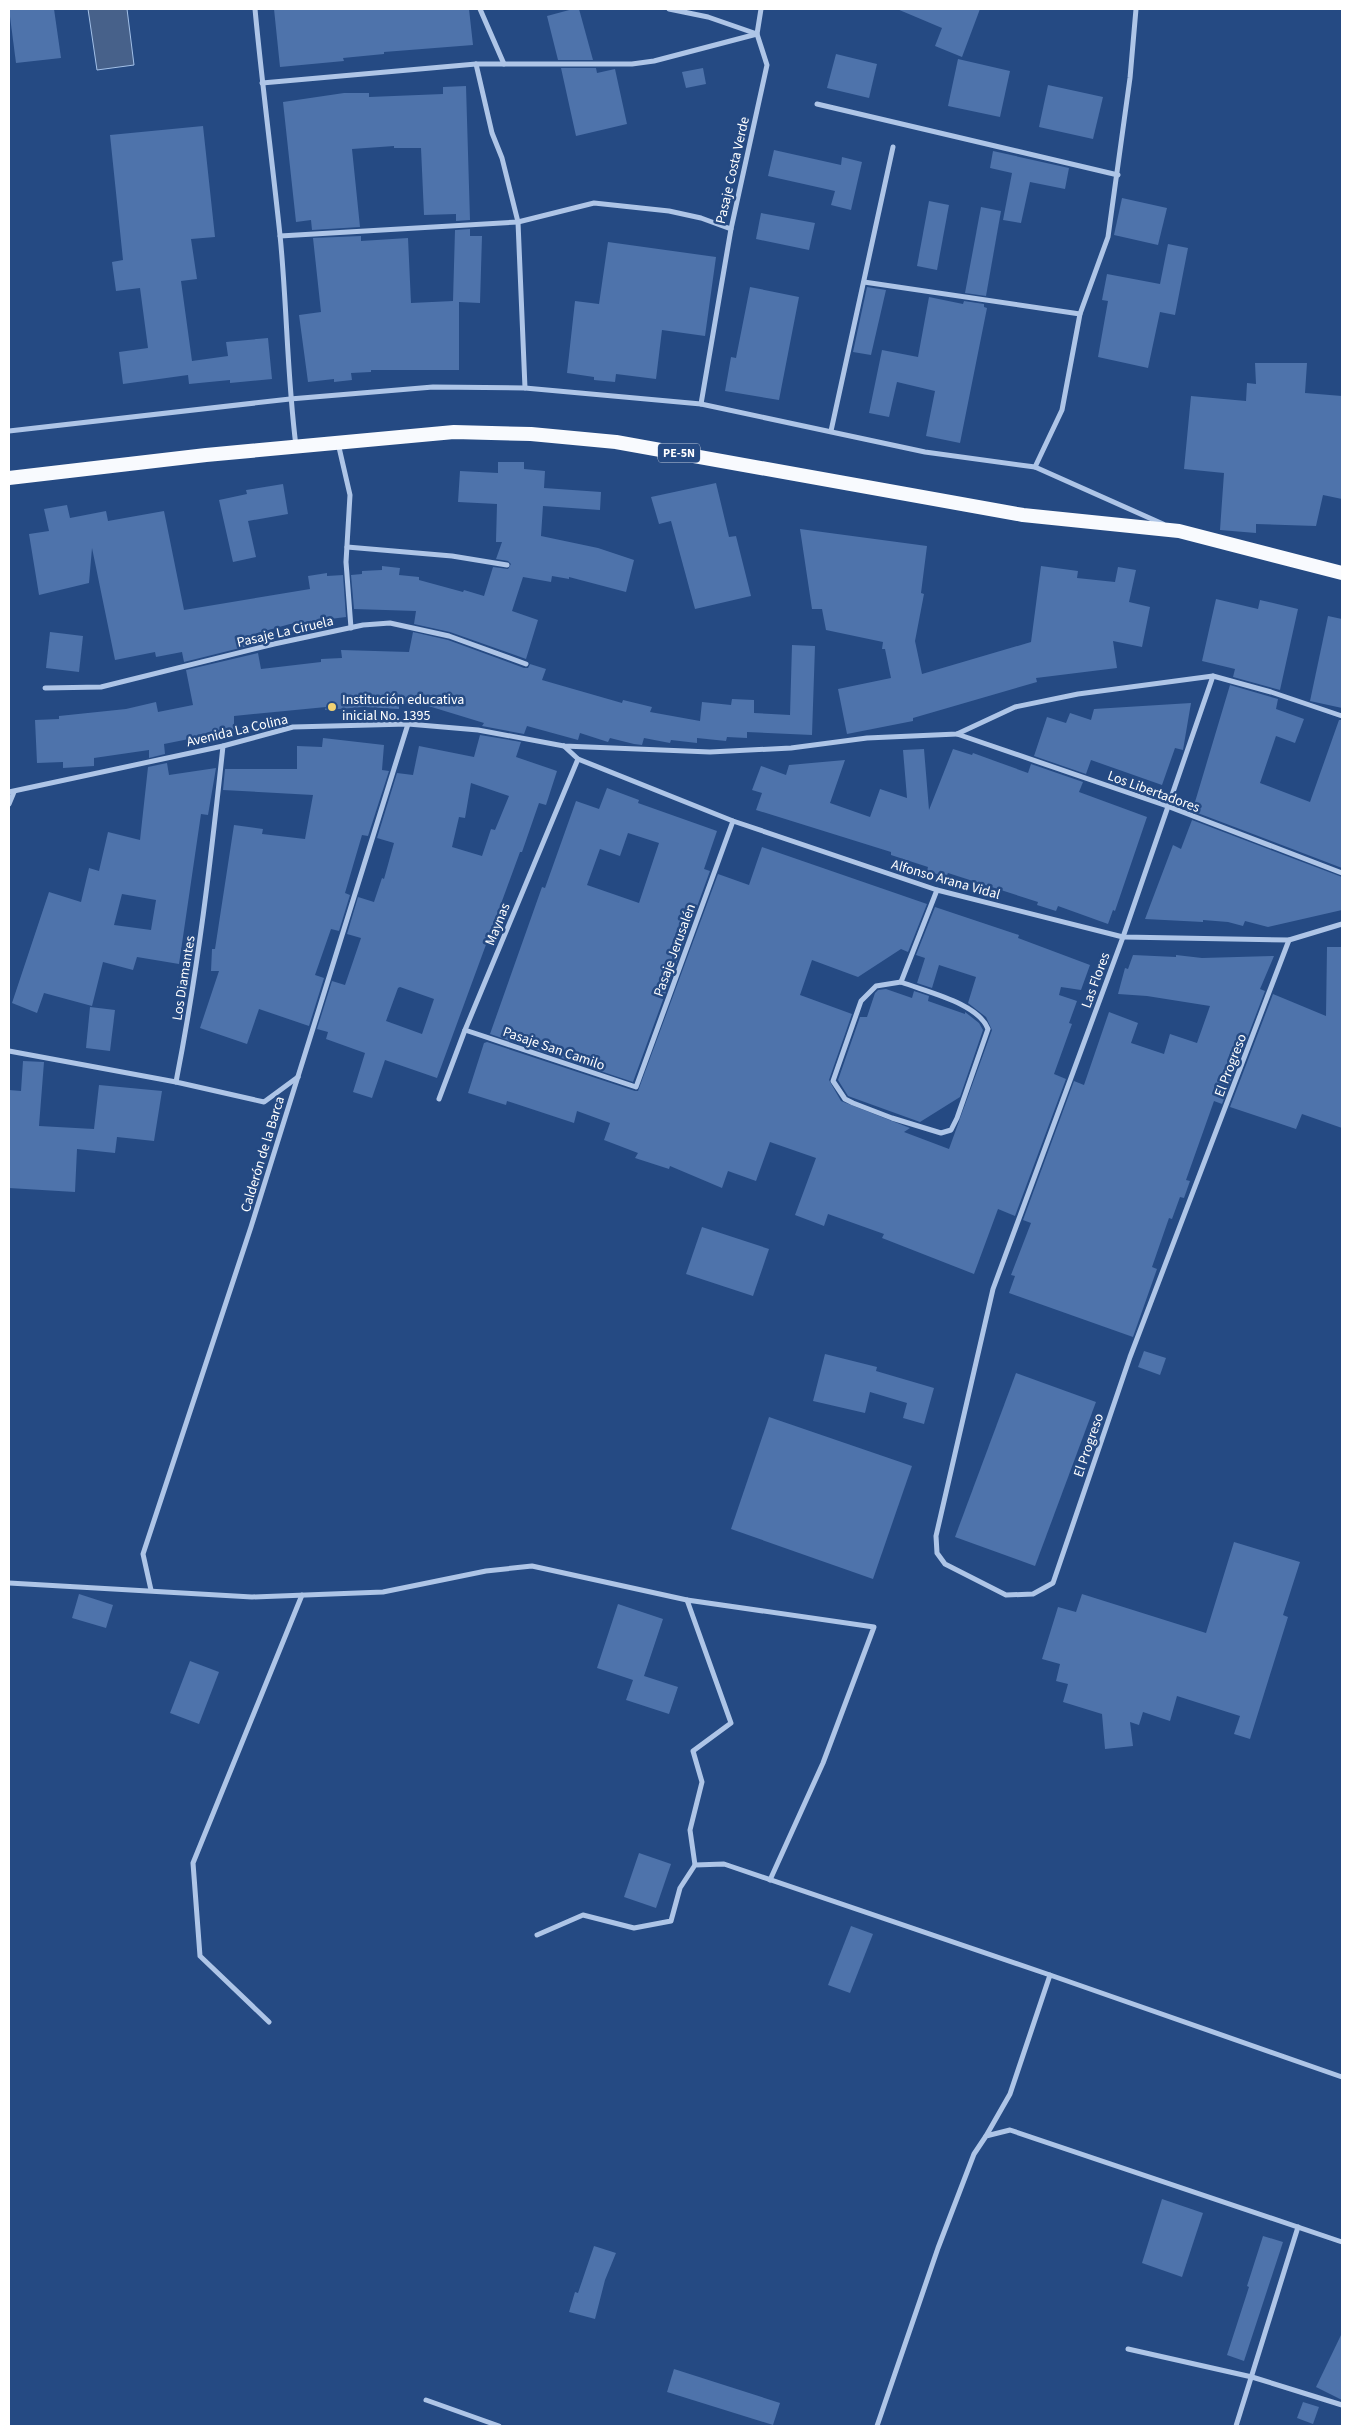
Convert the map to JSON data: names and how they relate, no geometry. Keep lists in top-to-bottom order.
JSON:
{
  "streets": {
    "highway": ["PE-5N"],
    "street": [
      "Pasaje Costa Verde",
      "Pasaje La Ciruela",
      "Avenida La Colina",
      "Los Libertadores",
      "Alfonso Arana Vidal",
      "Maynas",
      "Pasaje Jerusalén",
      "Los Diamantes",
      "Las Flores",
      "Pasaje San Camilo",
      "El Progreso",
      "Calderón de la Barca"
    ]
  },
  "crossings": [
    ["Avenida La Colina", "Los Libertadores"],
    ["Avenida La Colina", "Alfonso Arana Vidal"],
    ["Avenida La Colina", "Los Diamantes"],
    ["Avenida La Colina", "Calderón de la Barca"],
    ["Los Libertadores", "Las Flores"],
    ["Alfonso Arana Vidal", "Maynas"],
    ["Alfonso Arana Vidal", "Pasaje Jerusalén"],
    ["Alfonso Arana Vidal", "Las Flores"],
    ["Alfonso Arana Vidal", "El Progreso"],
    ["Maynas", "Pasaje San Camilo"],
    ["Pasaje Jerusalén", "Pasaje San Camilo"],
    ["Las Flores", "El Progreso"]
  ],
  "places": ["Institución educativa inicial No. 1395"]
}
